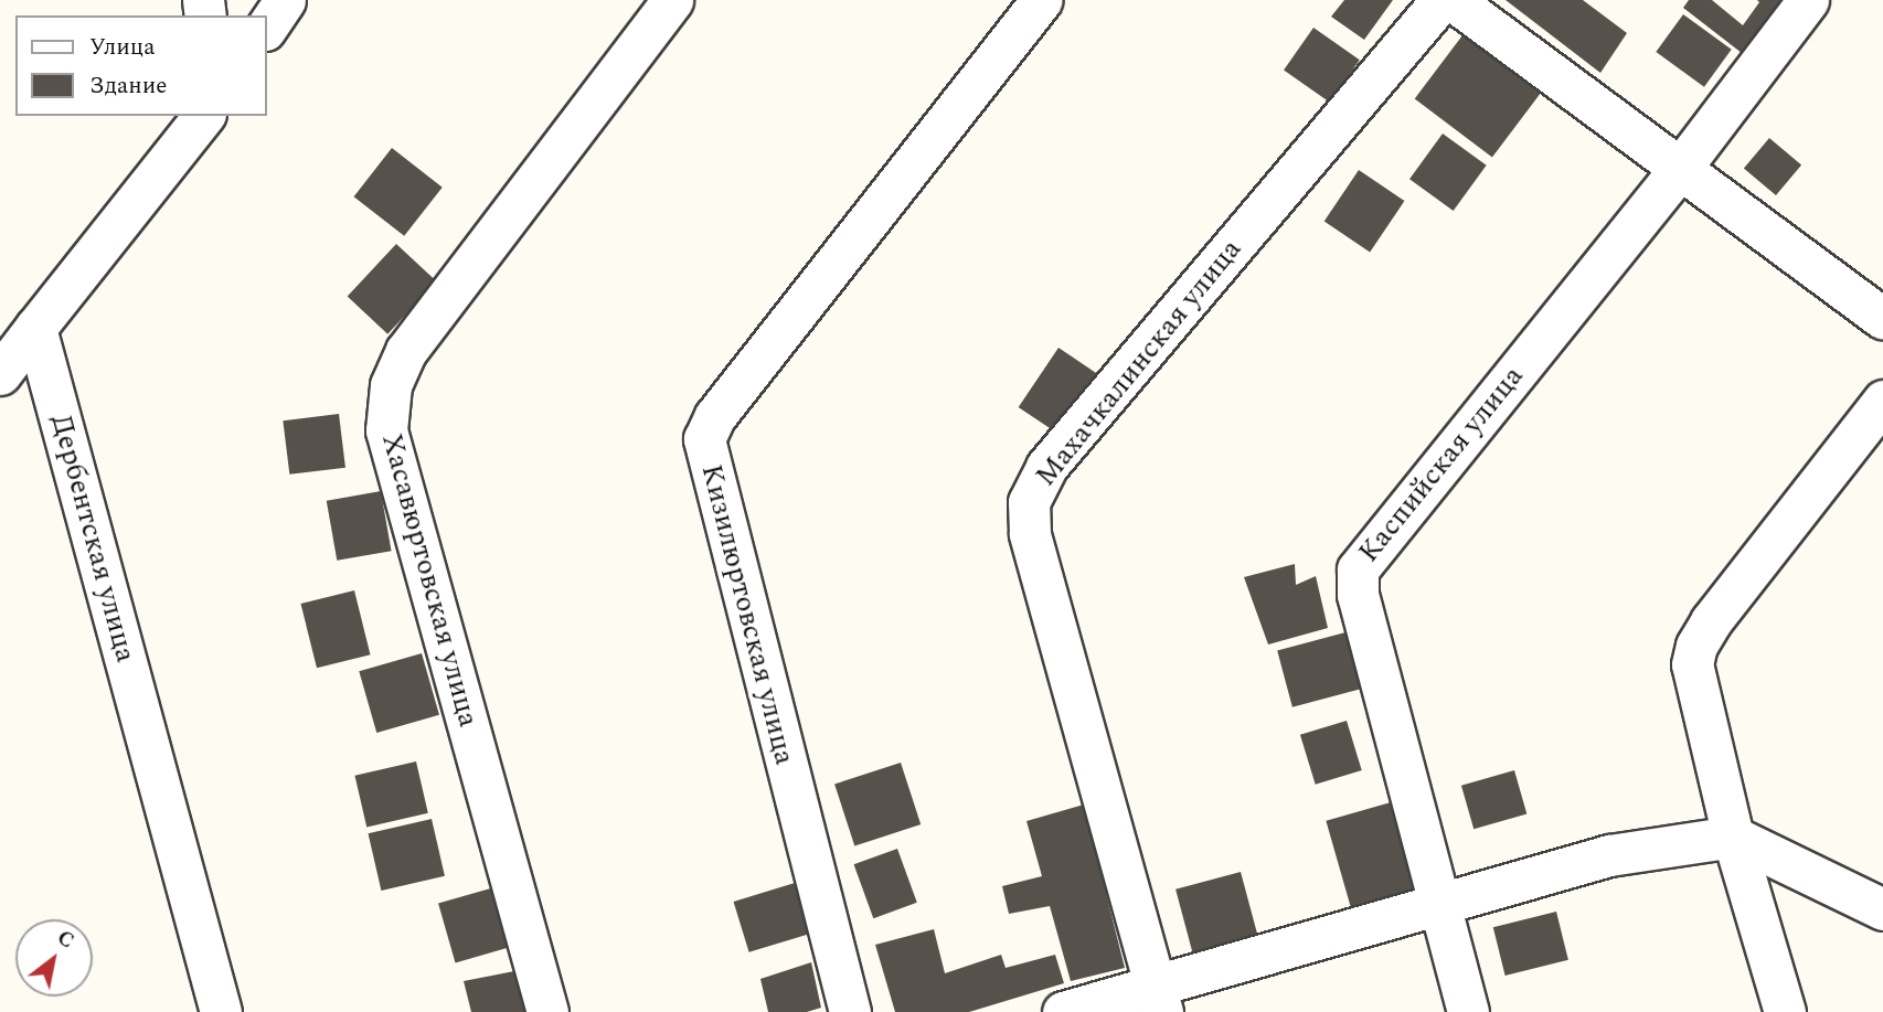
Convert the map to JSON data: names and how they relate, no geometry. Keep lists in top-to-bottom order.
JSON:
{
  "streets": {
    "street": [
      "Махачкалинская улица",
      "Каспийская улица",
      "Дербентская улица",
      "Хасавюртовская улица",
      "Кизилюртовская улица"
    ]
  },
  "legend": ["Улица", "Здание"],
  "north": "top right"
}
